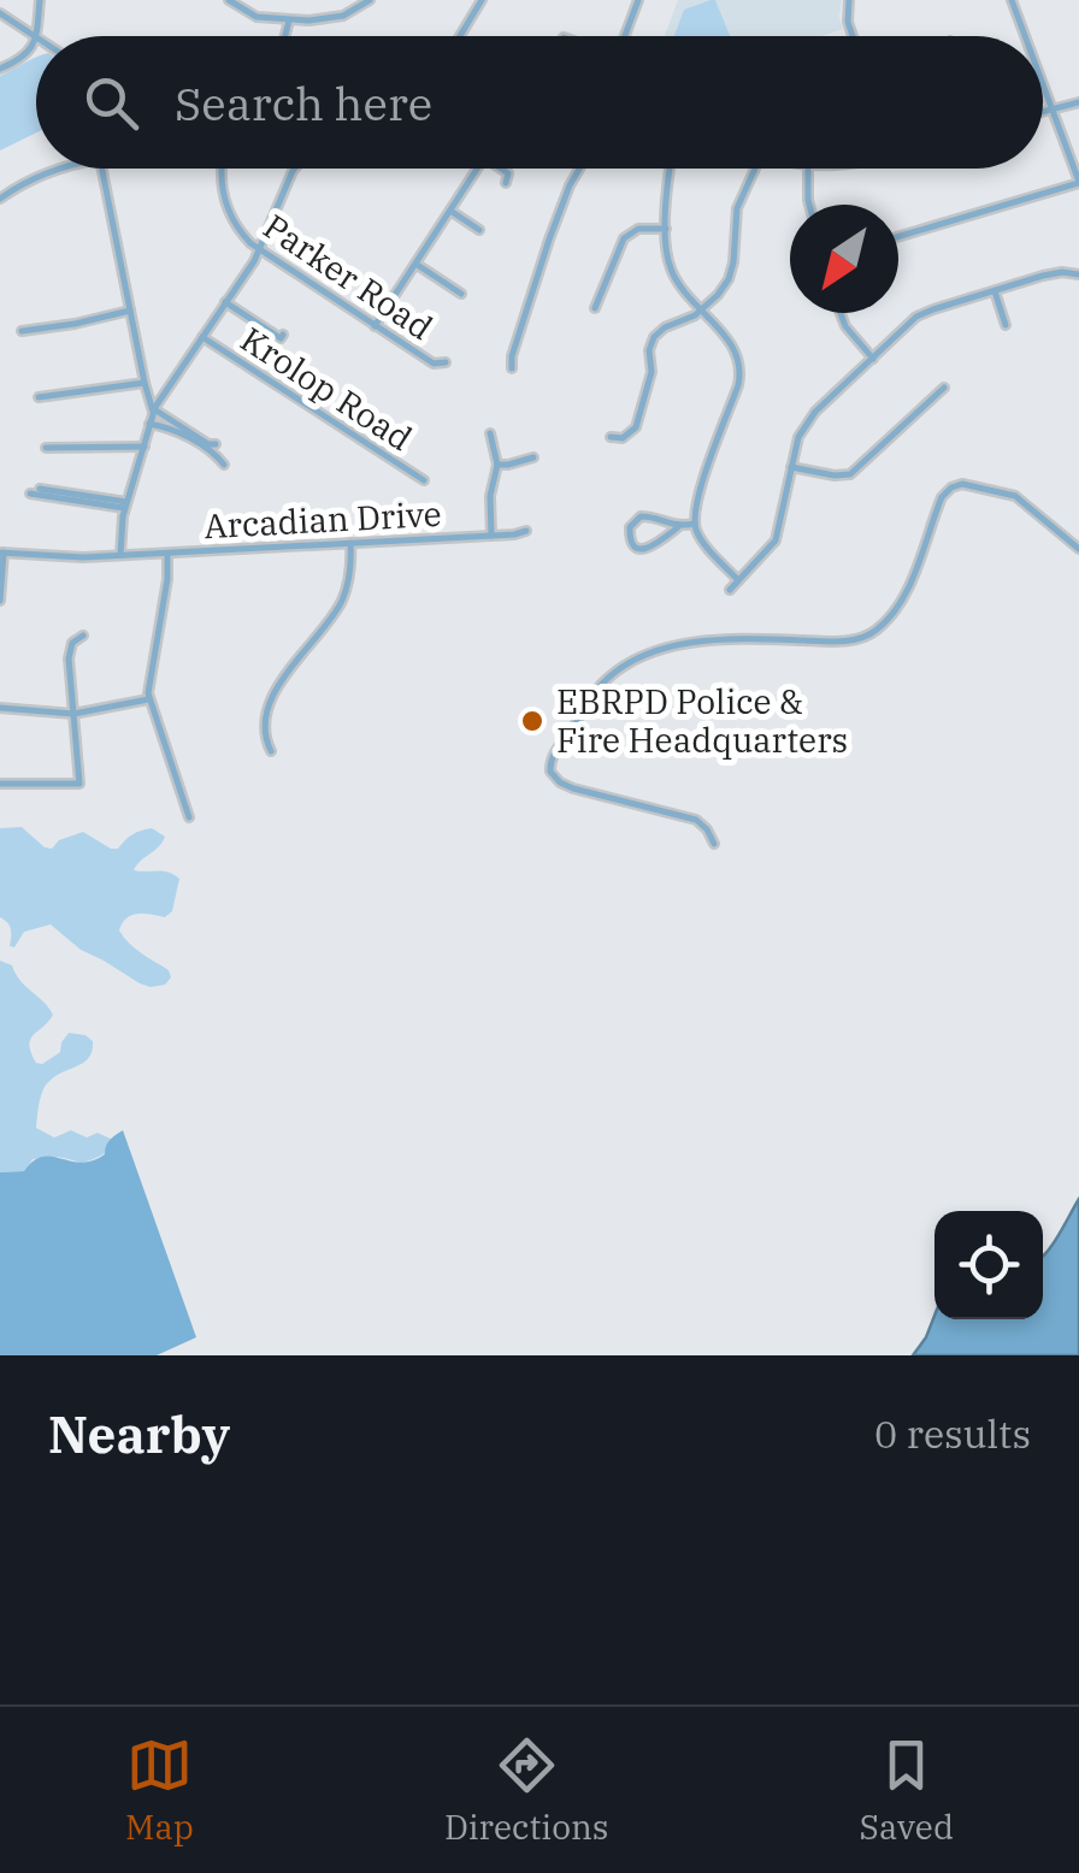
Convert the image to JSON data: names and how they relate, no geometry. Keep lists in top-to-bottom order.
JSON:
{
  "streets": {
    "street": ["Parker Road", "Krolop Road", "Arcadian Drive"]
  },
  "places": ["EBRPD Police & Fire Headquarters"],
  "north": "bottom left",
  "page": {
    "search": "Search here",
    "heading": ["Nearby", "0 results"],
    "nav": ["Map", "Directions", "Saved"]
  }
}
